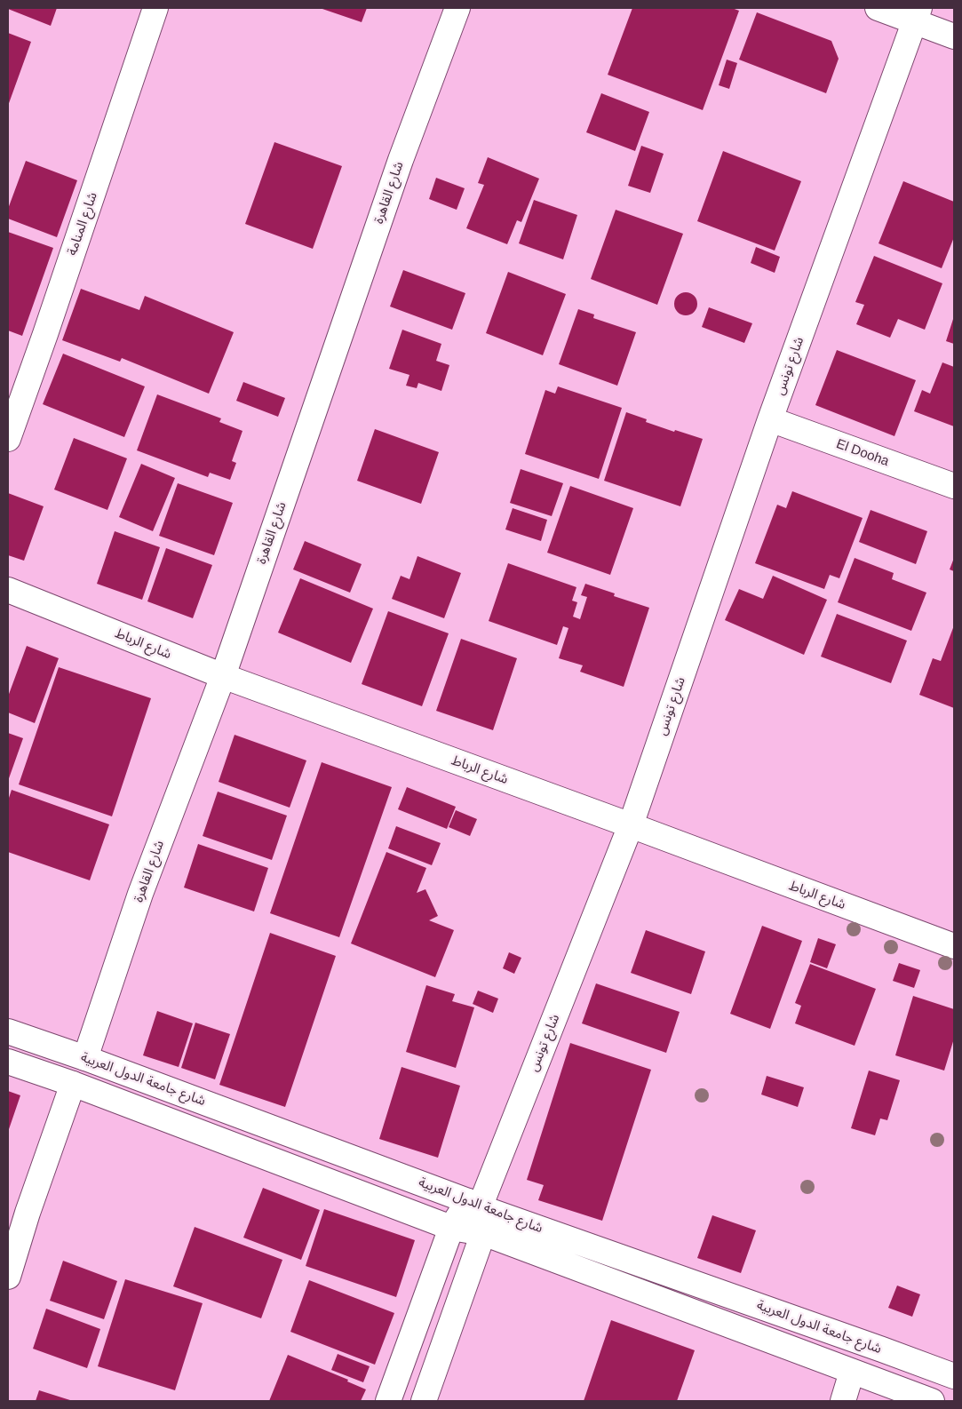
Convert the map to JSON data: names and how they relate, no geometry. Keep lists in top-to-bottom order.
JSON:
{
  "streets": {
    "street": [
      "شارع القاهرة",
      "شارع المنامة",
      "شارع تونس",
      "El Dooha",
      "شارع الرباط",
      "شارع جامعة الدول العربية"
    ]
  },
  "crossings": [
    ["شارع القاهرة", "شارع الرباط"],
    ["شارع القاهرة", "شارع جامعة الدول العربية"],
    ["شارع تونس", "El Dooha"],
    ["شارع تونس", "شارع الرباط"],
    ["شارع تونس", "شارع جامعة الدول العربية"]
  ]
}
